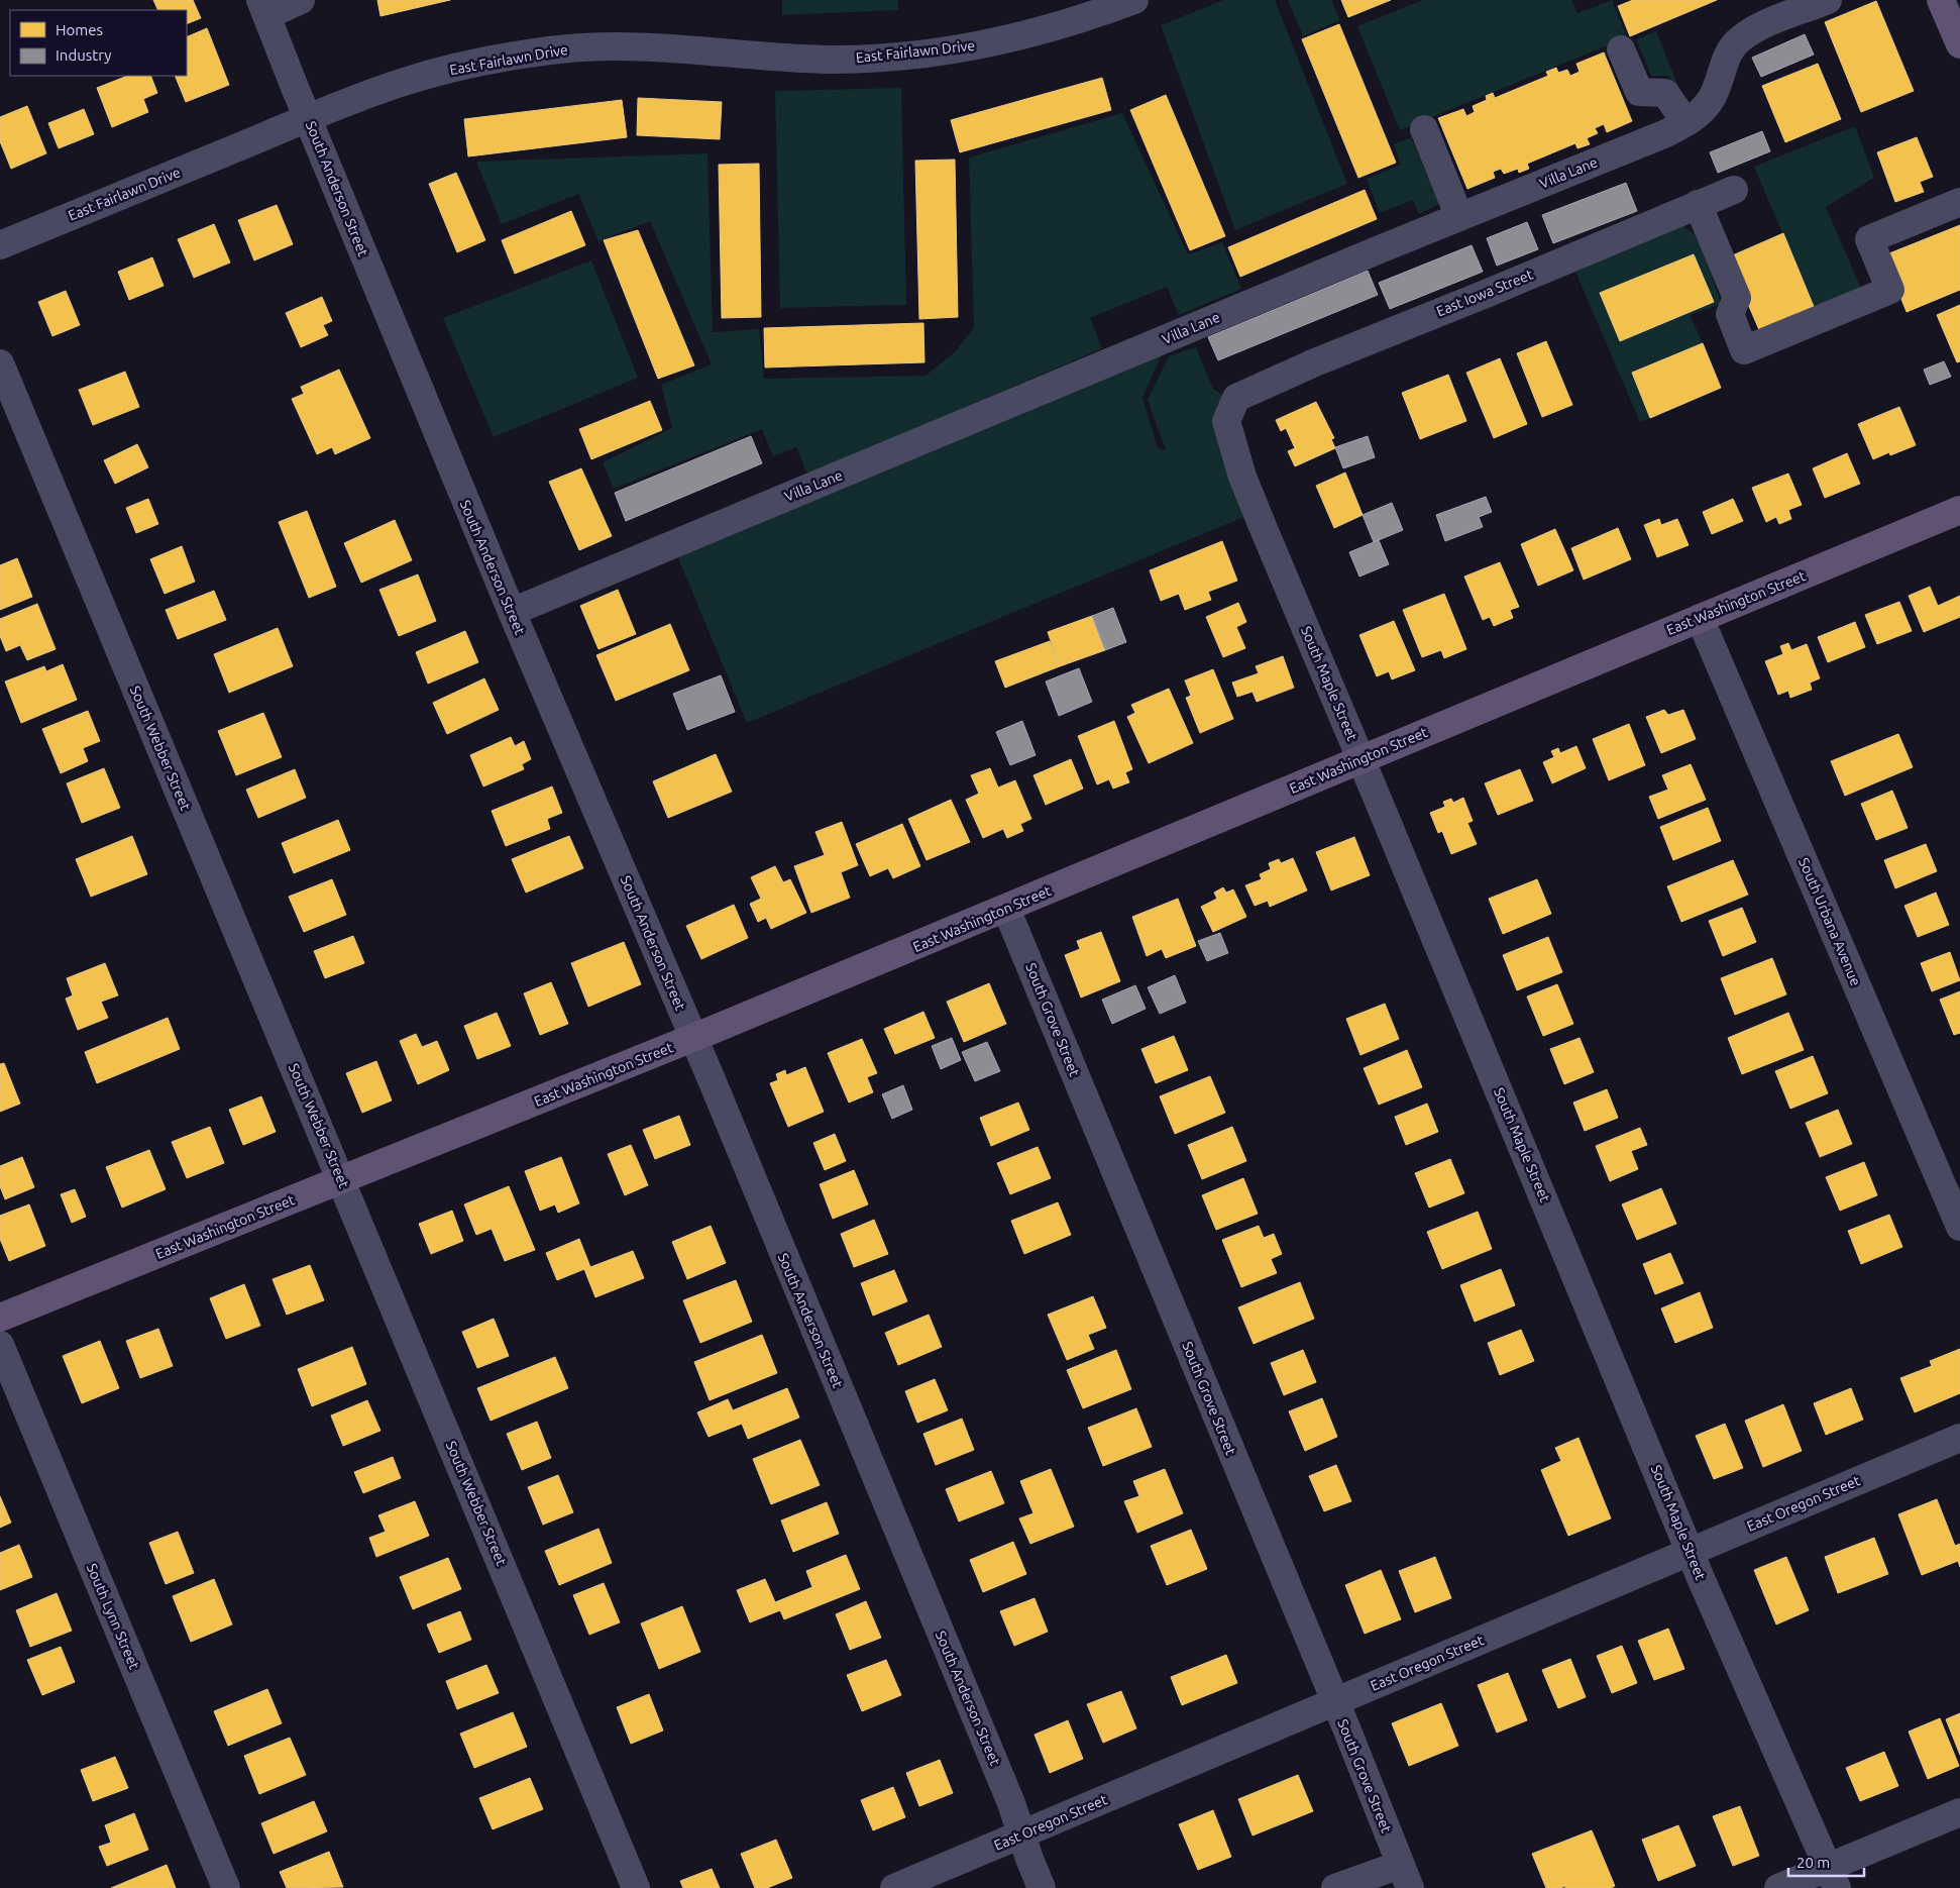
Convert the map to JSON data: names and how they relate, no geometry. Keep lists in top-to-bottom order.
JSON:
{
  "streets": {
    "main road": ["East Washington Street"],
    "street": [
      "East Fairlawn Drive",
      "Villa Lane",
      "South Anderson Street",
      "East Iowa Street",
      "South Maple Street",
      "South Webber Street",
      "South Urbana Avenue",
      "South Grove Street",
      "East Oregon Street",
      "South Lynn Street"
    ]
  },
  "crossings": [
    ["East Fairlawn Drive", "South Anderson Street"],
    ["Villa Lane", "South Anderson Street"],
    ["South Anderson Street", "East Washington Street"],
    ["South Anderson Street", "East Oregon Street"],
    ["East Iowa Street", "South Maple Street"],
    ["East Washington Street", "South Maple Street"],
    ["East Washington Street", "South Webber Street"],
    ["East Washington Street", "South Urbana Avenue"],
    ["East Washington Street", "South Grove Street"],
    ["South Maple Street", "East Oregon Street"],
    ["South Grove Street", "East Oregon Street"]
  ],
  "legend": ["Homes", "Industry"],
  "scale_bar": "20 m"
}
